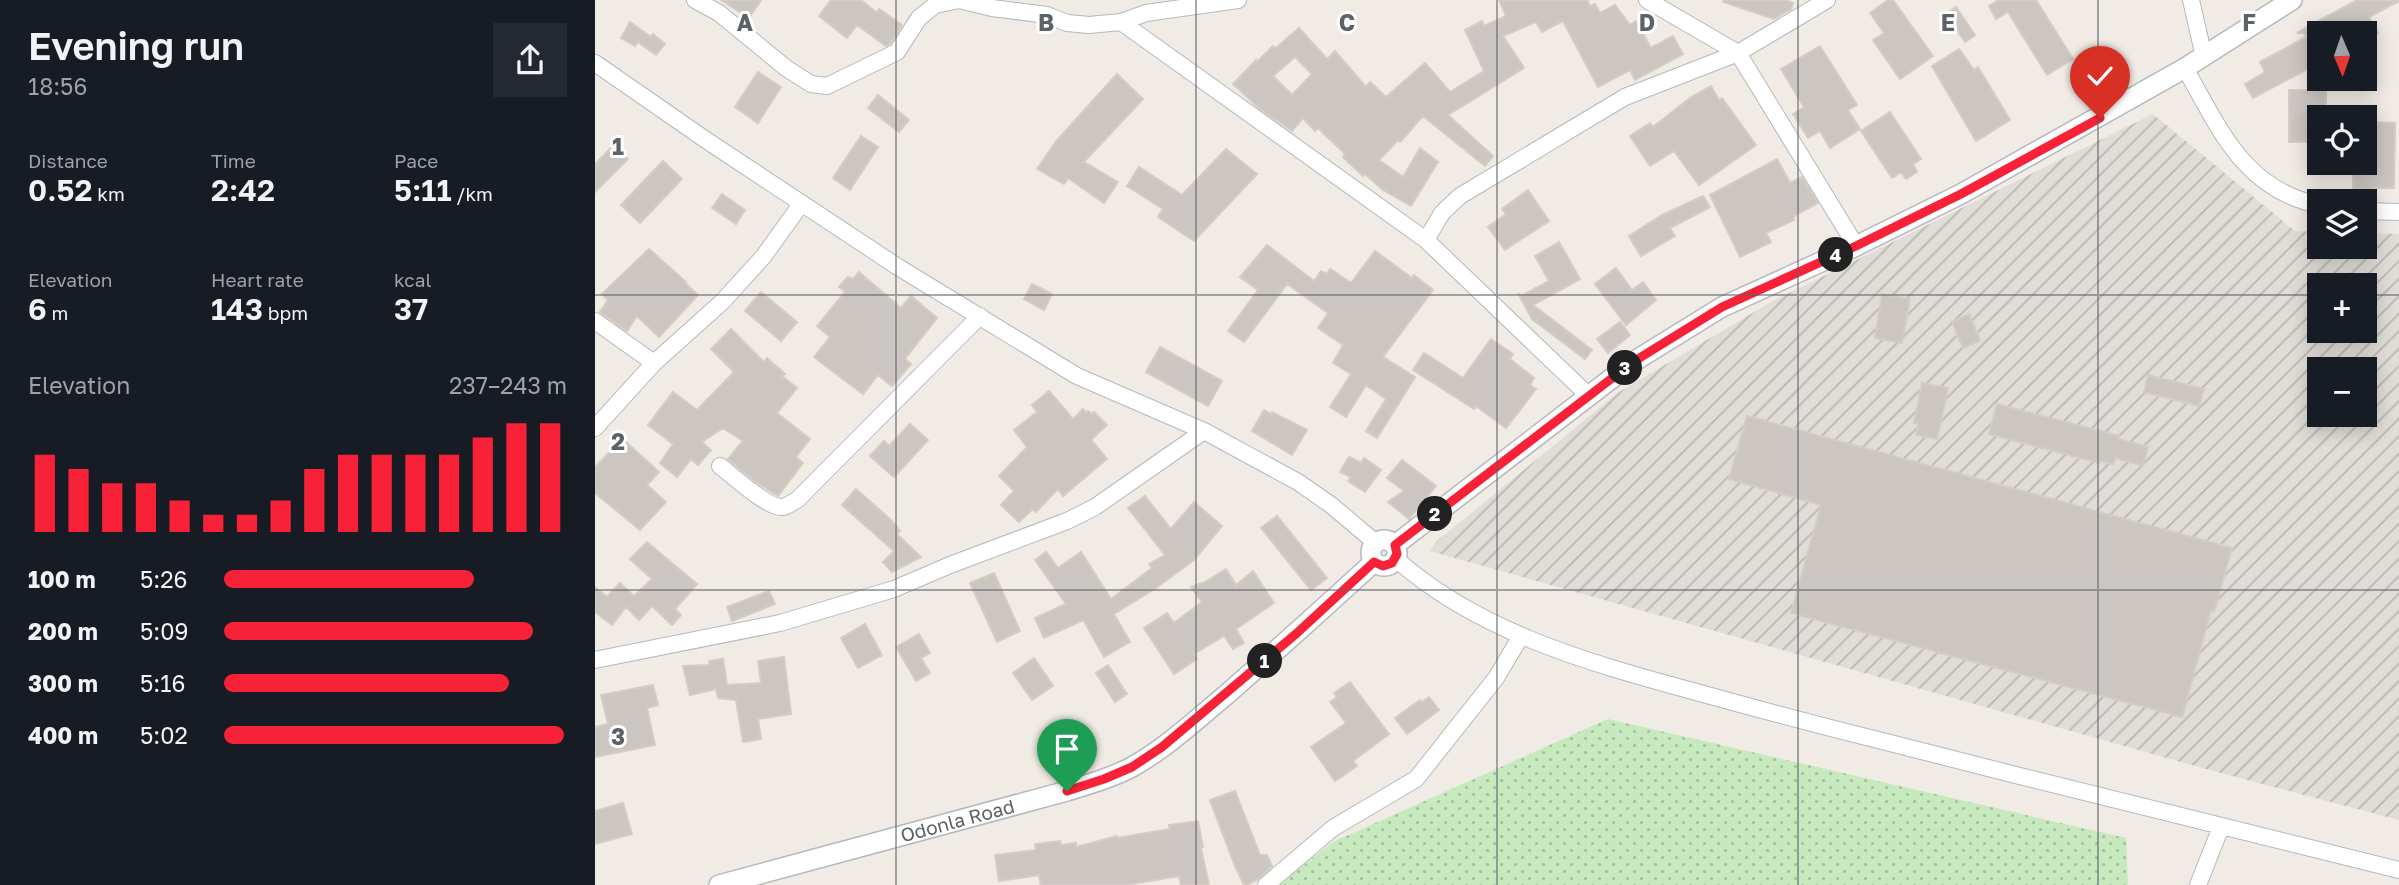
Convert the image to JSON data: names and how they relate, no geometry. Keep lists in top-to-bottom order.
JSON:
{
  "streets": {
    "street": ["Odonla Road"]
  },
  "north": "bottom",
  "page": {
    "heading": ["Evening run", "18:56"],
    "map_buttons": ["+", "−"],
    "stats": [
      ["Distance", "0.52 km"],
      ["Time", "2:42"],
      ["Pace", "5:11 /km"],
      ["Elevation", "6 m"],
      ["Heart rate", "143 bpm"],
      ["kcal", "37"]
    ],
    "pins": [
      "4",
      "3",
      "2",
      "1"
    ],
    "chart": ["Elevation", "237–243 m"],
    "list": [
      {
        "name": "100 m",
        "note": "5:26"
      },
      {
        "name": "200 m",
        "note": "5:09"
      },
      {
        "name": "300 m",
        "note": "5:16"
      },
      {
        "name": "400 m",
        "note": "5:02"
      }
    ]
  },
  "grid": {
    "columns": [
      "A",
      "B",
      "C",
      "D",
      "E",
      "F"
    ],
    "rows": ["1", "2", "3"]
  }
}
